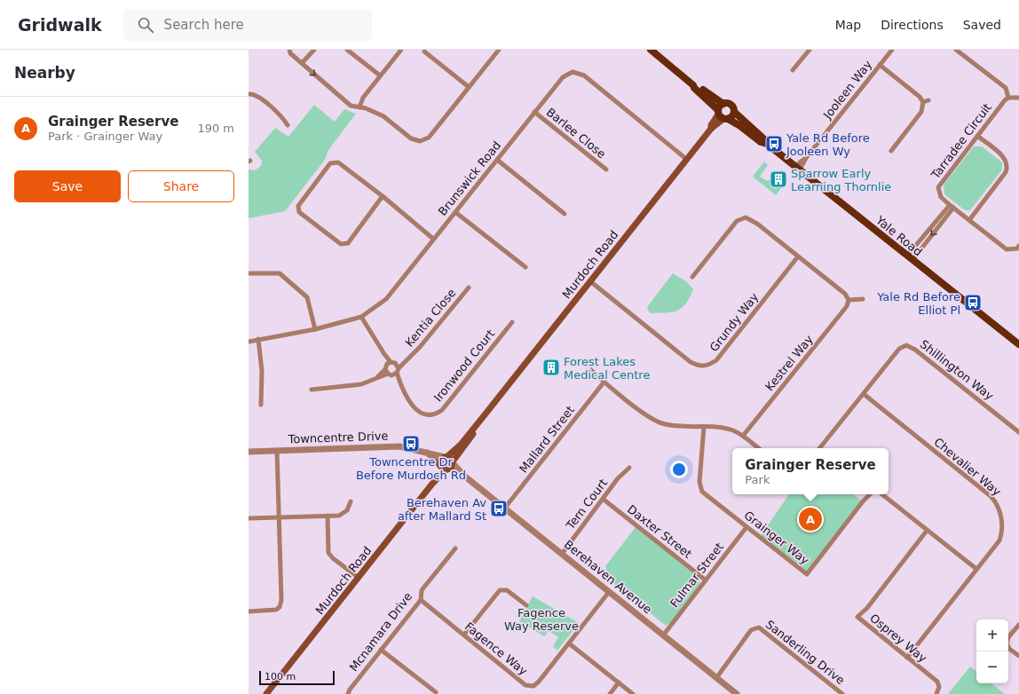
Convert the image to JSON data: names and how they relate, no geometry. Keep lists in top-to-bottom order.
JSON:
{
  "streets": {
    "main road": ["Yale Road", "Murdoch Road"],
    "street": [
      "Jooleen Way",
      "Barlee Close",
      "Tarradee Circuit",
      "Brunswick Road",
      "Kentia Close",
      "Grundy Way",
      "Kestrel Way",
      "Ironwood Court",
      "Shillington Way",
      "Towncentre Drive",
      "Mallard Street",
      "Chevalier Way",
      "Tern Court",
      "Daxter Street",
      "Grainger Way",
      "Fulmar Street",
      "Berehaven Avenue",
      "Mcnamara Drive",
      "Osprey Way",
      "Fagence Way",
      "Sanderling Drive"
    ]
  },
  "crossings": [
    ["Jooleen Way", "Yale Road"],
    ["Barlee Close", "Brunswick Road"],
    ["Brunswick Road", "Murdoch Road"],
    ["Brunswick Road", "Ironwood Court"],
    ["Yale Road", "Murdoch Road"],
    ["Murdoch Road", "Grundy Way"],
    ["Murdoch Road", "Towncentre Drive"],
    ["Murdoch Road", "Berehaven Avenue"],
    ["Kentia Close", "Ironwood Court"],
    ["Shillington Way", "Chevalier Way"],
    ["Towncentre Drive", "Berehaven Avenue"],
    ["Mallard Street", "Berehaven Avenue"],
    ["Chevalier Way", "Osprey Way"],
    ["Tern Court", "Daxter Street"],
    ["Tern Court", "Berehaven Avenue"],
    ["Daxter Street", "Fulmar Street"],
    ["Grainger Way", "Fulmar Street"],
    ["Fulmar Street", "Berehaven Avenue"],
    ["Berehaven Avenue", "Fagence Way"],
    ["Berehaven Avenue", "Sanderling Drive"],
    ["Mcnamara Drive", "Fagence Way"]
  ],
  "parks": ["Fagence Way Reserve"],
  "places": {
    "bus stop": [
      "Yale Rd Before Jooleen Wy",
      "Yale Rd Before Elliot Pl",
      "Towncentre Dr Before Murdoch Rd",
      "Berehaven Av after Mallard St"
    ],
    "building": ["Sparrow Early Learning Thornlie", "Forest Lakes Medical Centre"]
  },
  "scale_bar": "100 m",
  "page": {
    "header": "Gridwalk",
    "search": "Search here",
    "nav": ["Map", "Directions", "Saved"],
    "heading": "Nearby",
    "list": [
      {
        "mark": "A",
        "name": "Grainger Reserve",
        "note": "Park · Grainger Way",
        "value": "190 m"
      }
    ],
    "buttons": ["Save", "Share"],
    "popup": ["Grainger Reserve", "Park"],
    "pins": "A",
    "map_buttons": ["+", "−"],
    "scale": "100 m"
  }
}
